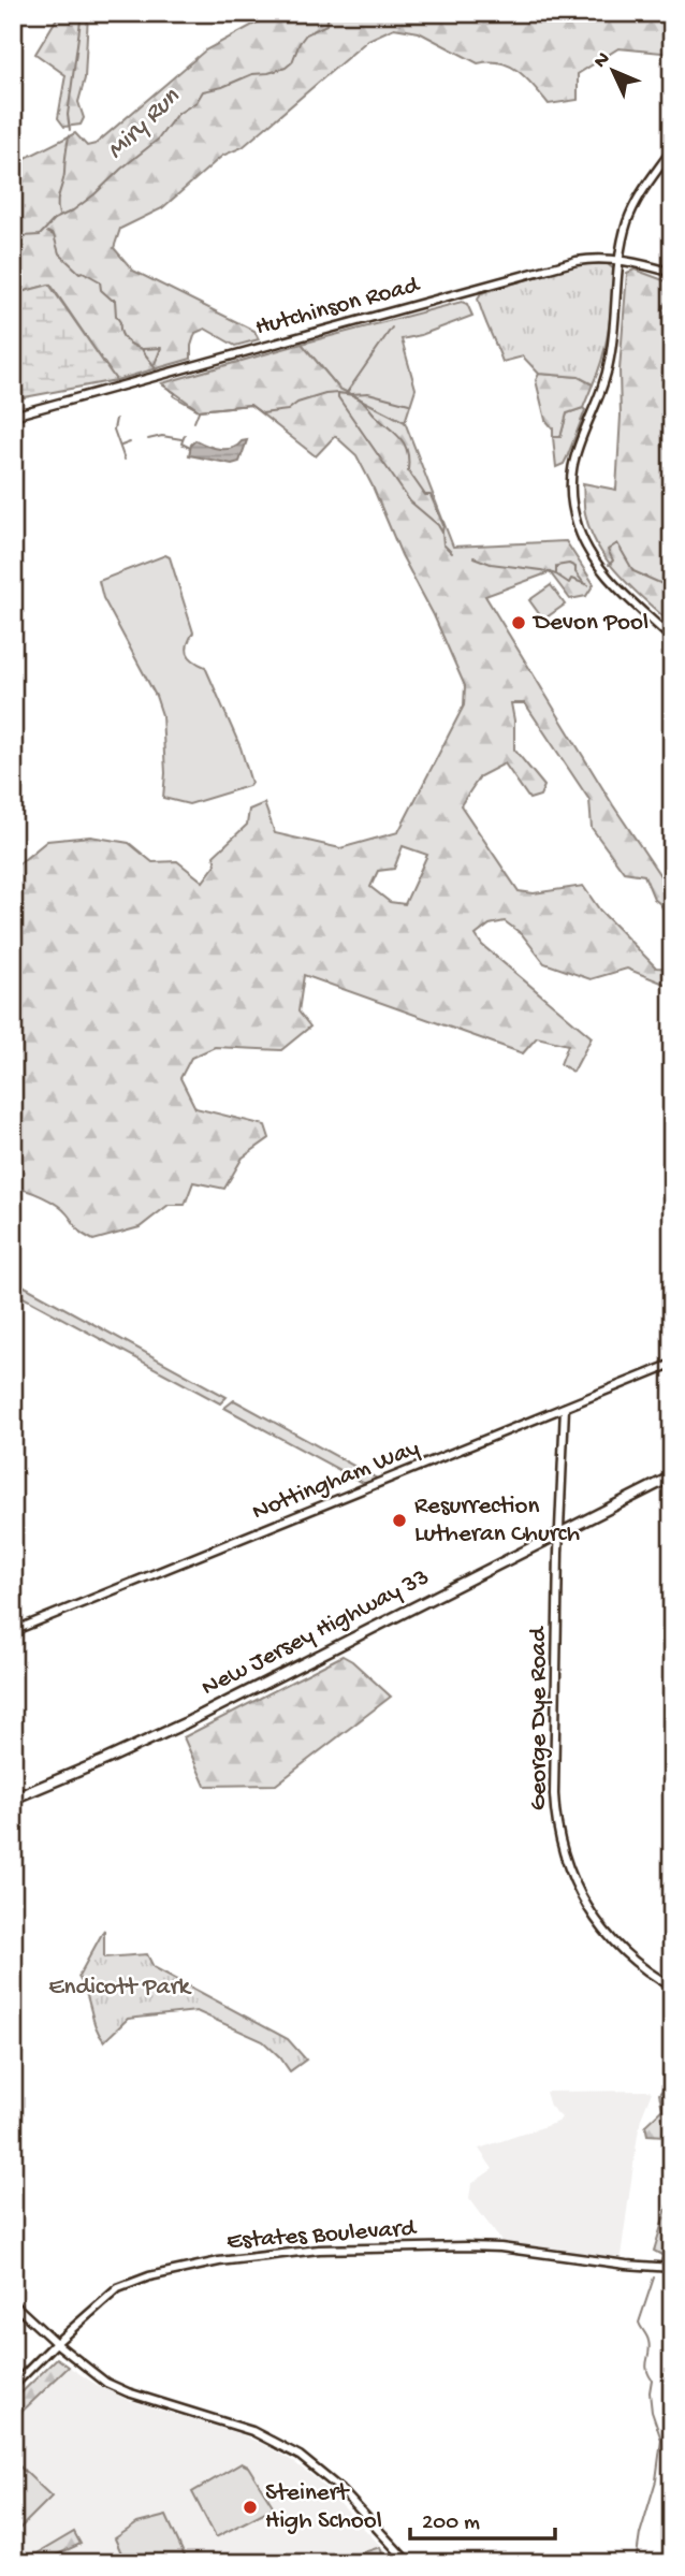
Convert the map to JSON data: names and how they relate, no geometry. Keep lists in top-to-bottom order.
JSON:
{
  "streets": {
    "main road": ["New Jersey Highway 33"],
    "street": [
      "Hutchinson Road",
      "Nottingham Way",
      "George Dye Road",
      "Estates Boulevard"
    ]
  },
  "crossings": [
    ["Nottingham Way", "George Dye Road"],
    ["New Jersey Highway 33", "George Dye Road"]
  ],
  "water": ["Miry Run"],
  "parks": ["Endicott Park"],
  "places": ["Devon Pool", "Resurrection Lutheran Church", "Steinert High School"],
  "scale_bar": "200 m",
  "north": "top left"
}
